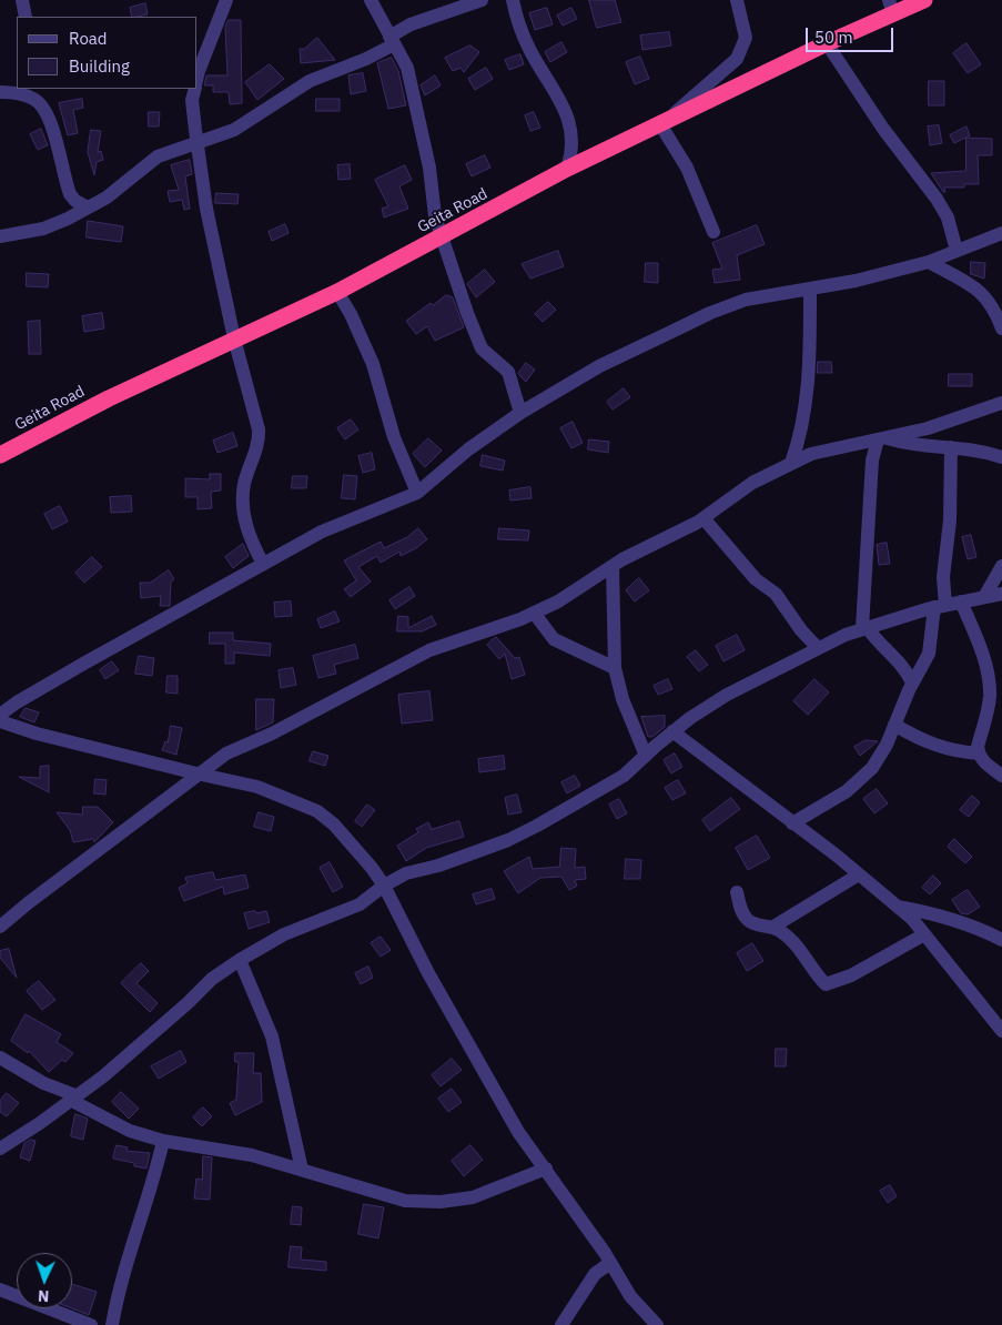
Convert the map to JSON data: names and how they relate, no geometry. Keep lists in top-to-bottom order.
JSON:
{
  "streets": {
    "highway": ["Geita Road"]
  },
  "legend": ["Road", "Building"],
  "scale_bar": "50 m",
  "north": "bottom"
}
